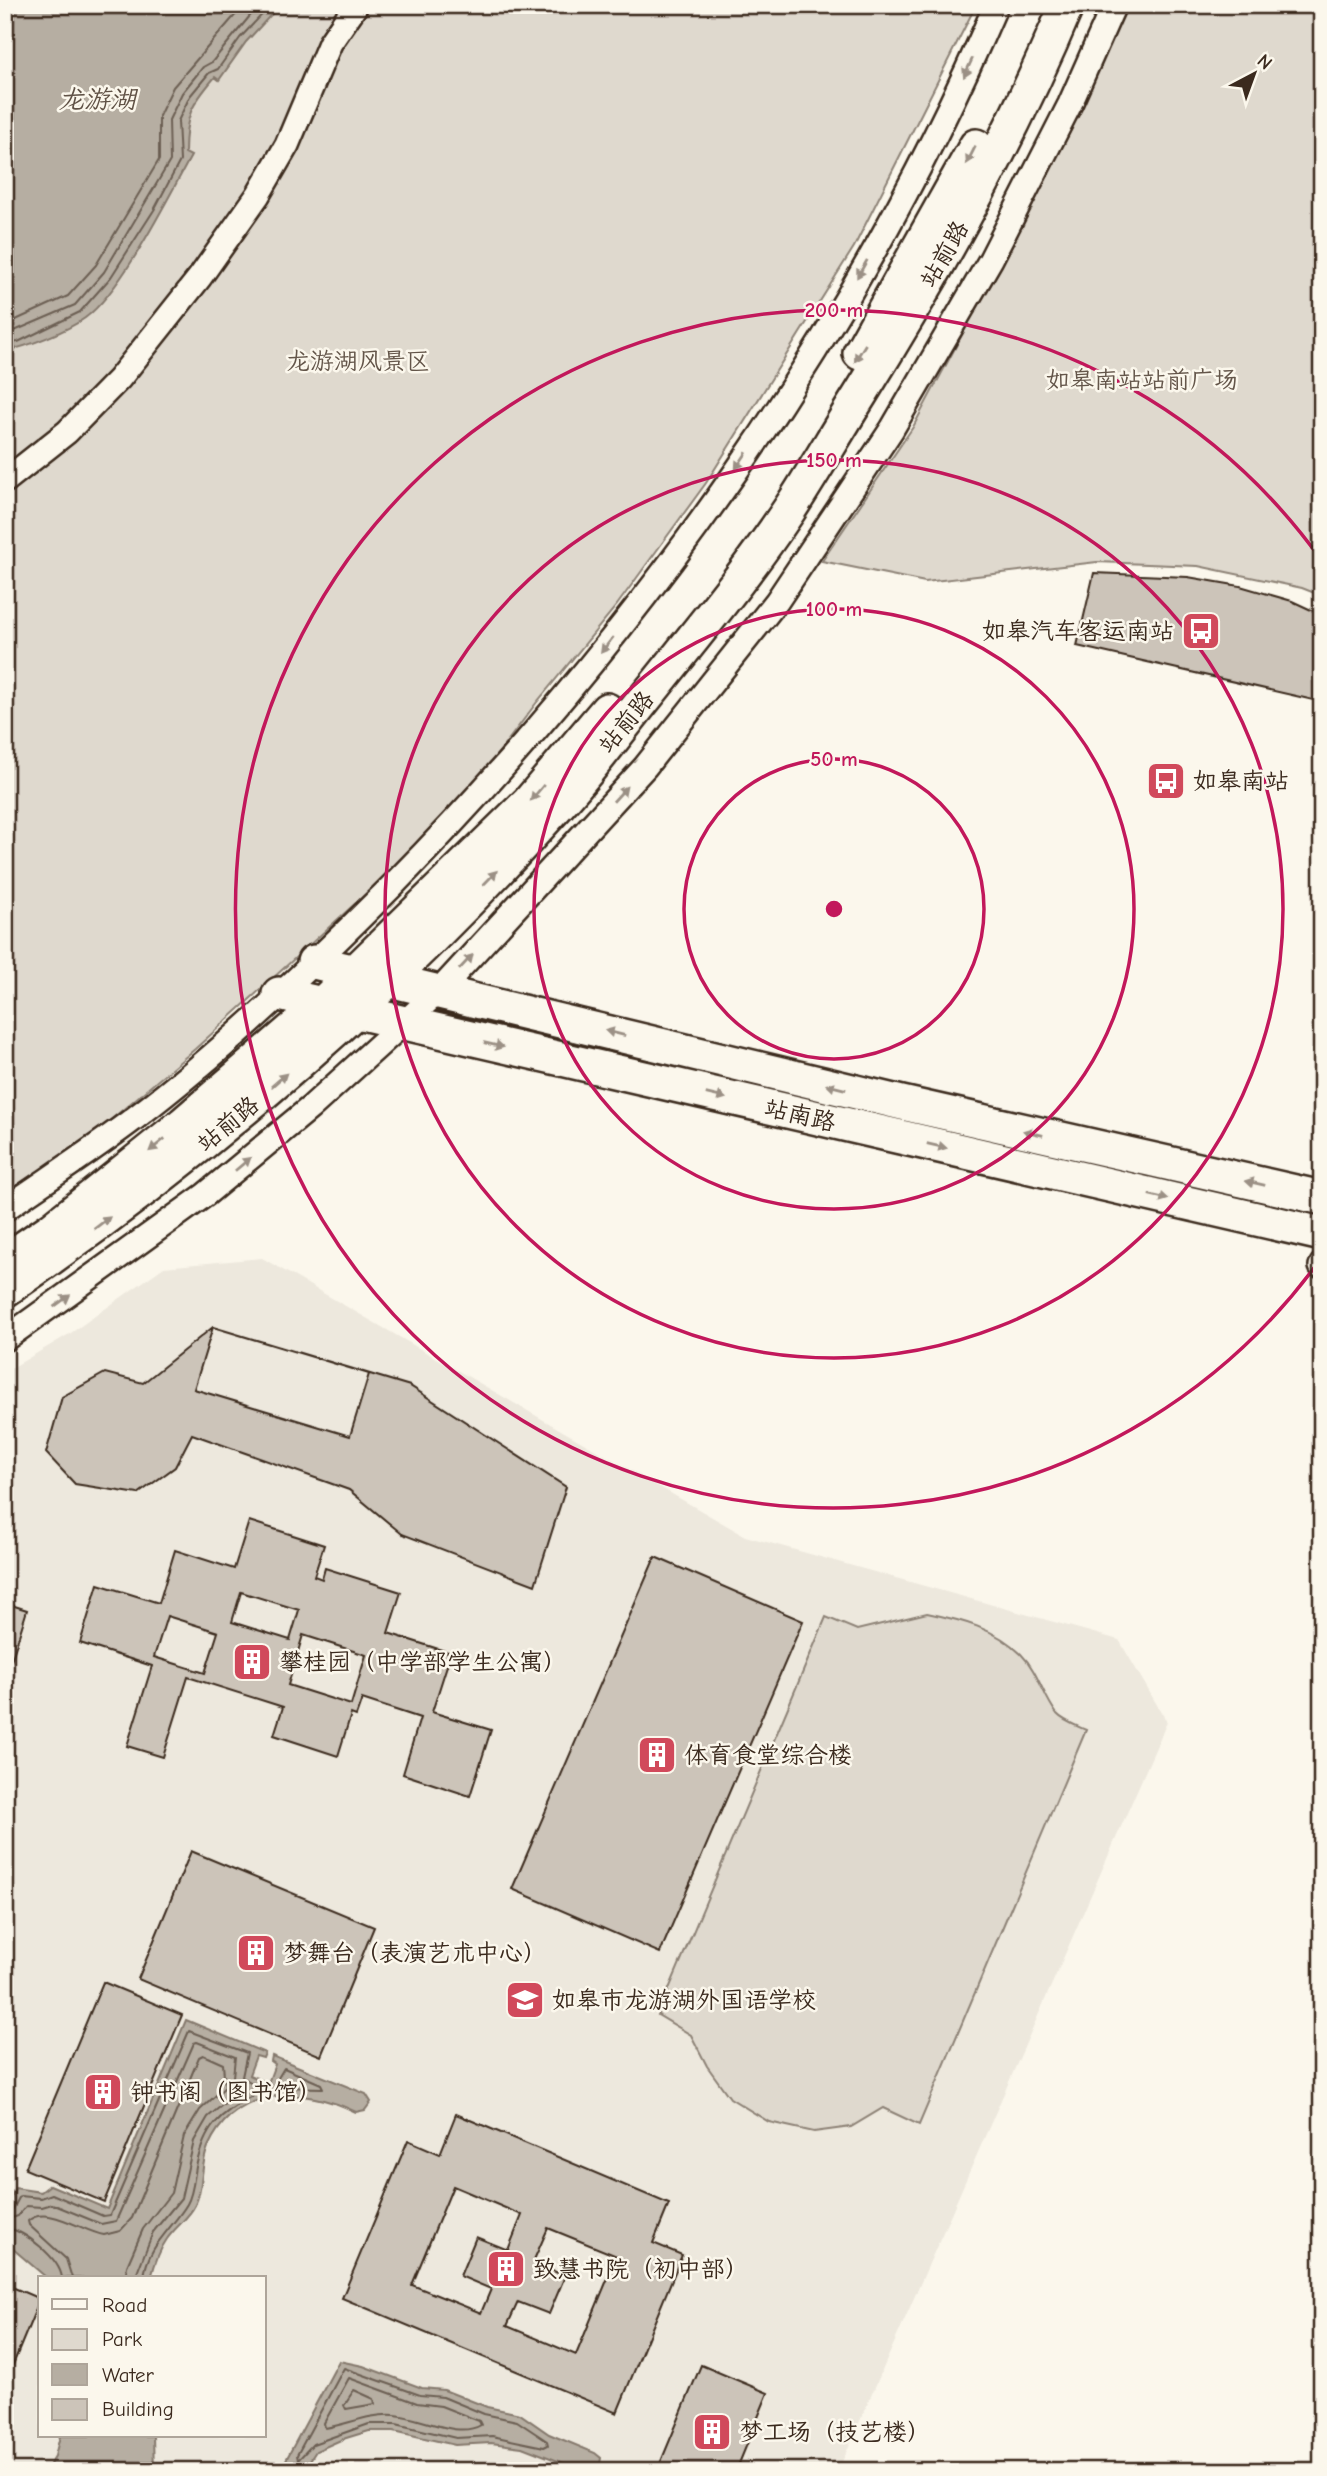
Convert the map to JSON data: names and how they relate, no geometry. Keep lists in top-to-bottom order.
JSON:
{
  "streets": {
    "street": ["站前路", "站南路"]
  },
  "crossings": [
    ["站前路", "站南路"]
  ],
  "water": ["龙游湖"],
  "parks": ["龙游湖风景区", "如皋南站站前广场"],
  "places": {
    "bus stop": ["如皋汽车客运南站", "如皋南站"],
    "building": [
      "攀桂园（中学部学生公寓）",
      "体育食堂综合楼",
      "梦舞台（表演艺术中心）",
      "钟书阁（图书馆）",
      "致慧书院（初中部）",
      "梦工场（技艺楼）"
    ],
    "school or university": ["如皋市龙游湖外国语学校"]
  },
  "legend": [
    "Road",
    "Park",
    "Water",
    "Building"
  ],
  "north": "top right",
  "rings": [
    "200 m",
    "150 m",
    "100 m",
    "50 m"
  ]
}
